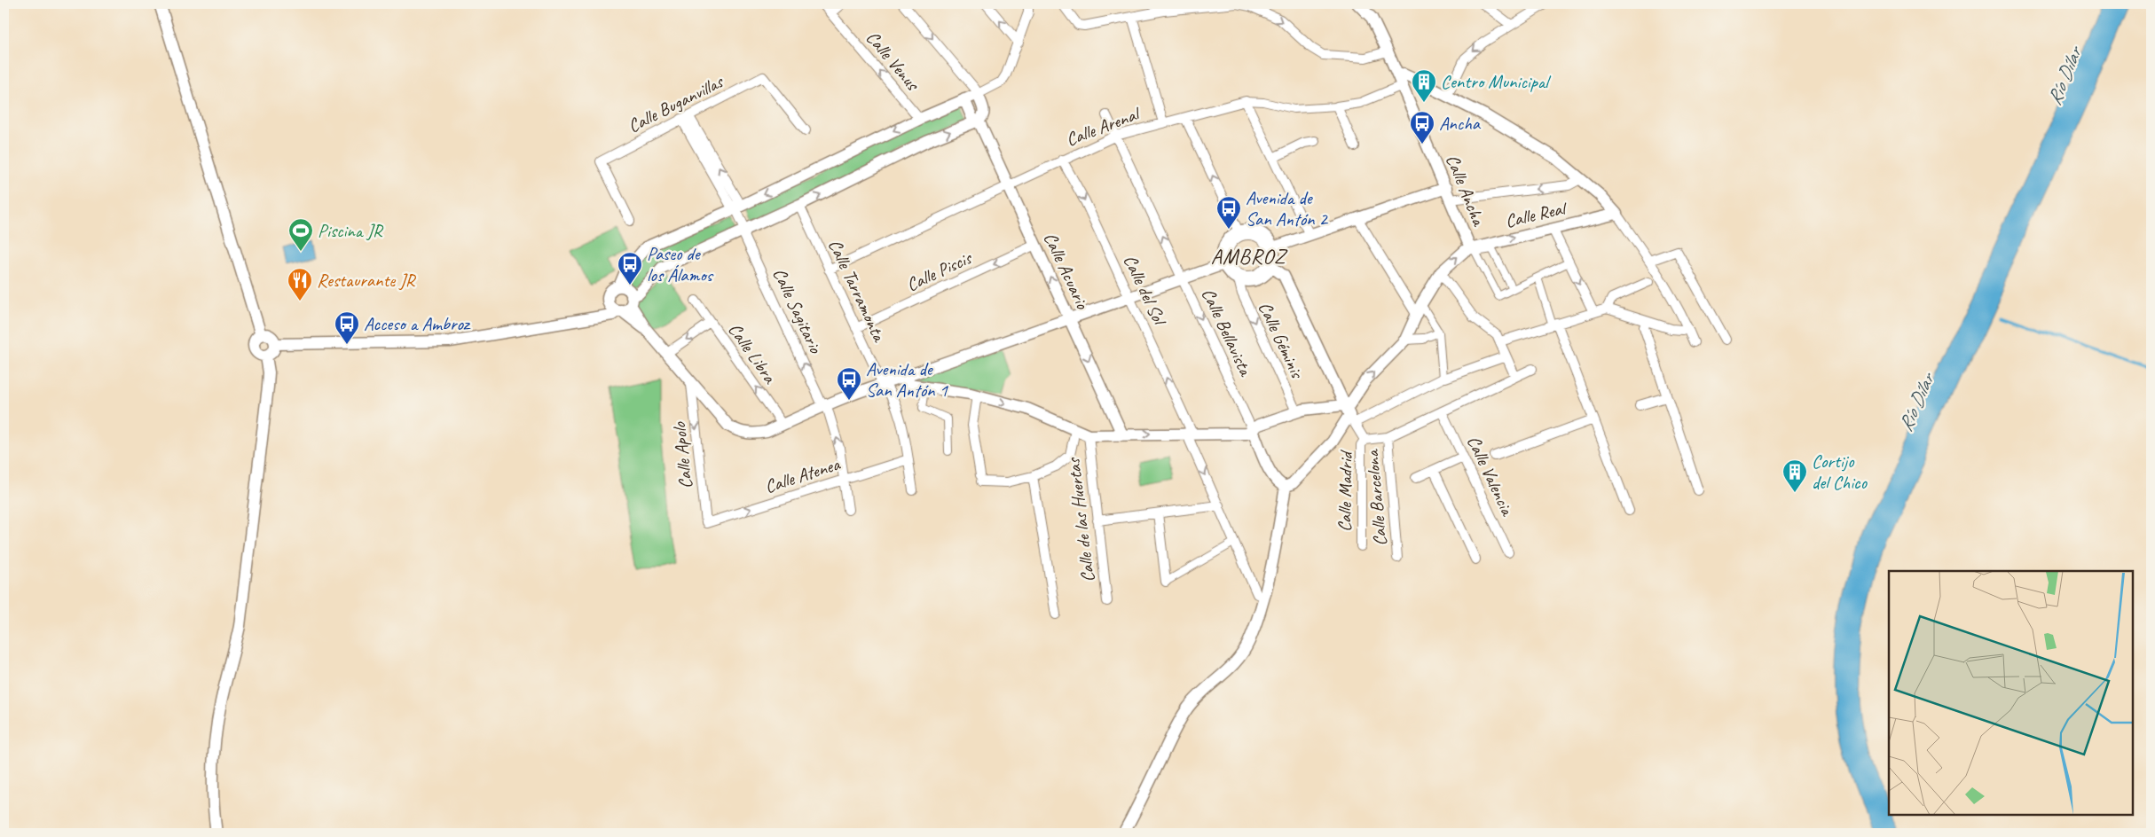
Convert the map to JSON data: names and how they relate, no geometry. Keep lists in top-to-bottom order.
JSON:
{
  "streets": {
    "street": [
      "Calle Venus",
      "Calle Buganvillas",
      "Calle Arenal",
      "Calle Ancha",
      "Calle Real",
      "Calle Acuario",
      "Calle Piscis",
      "Calle del Sol",
      "Calle Tarramonta",
      "Calle Sagitario",
      "Calle Bellavista",
      "Calle Géminis",
      "Calle Libra",
      "Calle Apolo",
      "Calle Atenea",
      "Calle Valencia",
      "Calle Madrid",
      "Calle Barcelona",
      "Calle de las Huertas"
    ]
  },
  "crossings": [
    ["Calle Arenal", "Calle Ancha"],
    ["Calle Arenal", "Calle Acuario"],
    ["Calle Arenal", "Calle del Sol"],
    ["Calle Arenal", "Calle Tarramonta"],
    ["Calle Arenal", "Calle Bellavista"],
    ["Calle Ancha", "Calle Real"],
    ["Calle Real", "Calle Bellavista"],
    ["Calle Acuario", "Calle Piscis"],
    ["Calle Piscis", "Calle Tarramonta"],
    ["Calle Tarramonta", "Calle Atenea"],
    ["Calle Sagitario", "Calle Atenea"],
    ["Calle Apolo", "Calle Atenea"]
  ],
  "one_way": ["Calle Sagitario", "Calle Apolo", "Calle Atenea"],
  "districts": ["AMBROZ"],
  "water": ["Río Dílar"],
  "places": {
    "building": ["Centro Municipal", "Cortijo del Chico"],
    "bus stop": [
      "Ancha",
      "Avenida de San Antón 2",
      "Paseo de los Álamos",
      "Acceso a Ambroz",
      "Avenida de San Antón 1"
    ],
    "sports": ["Piscina JR"],
    "restaurant": ["Restaurante JR"]
  }
}
